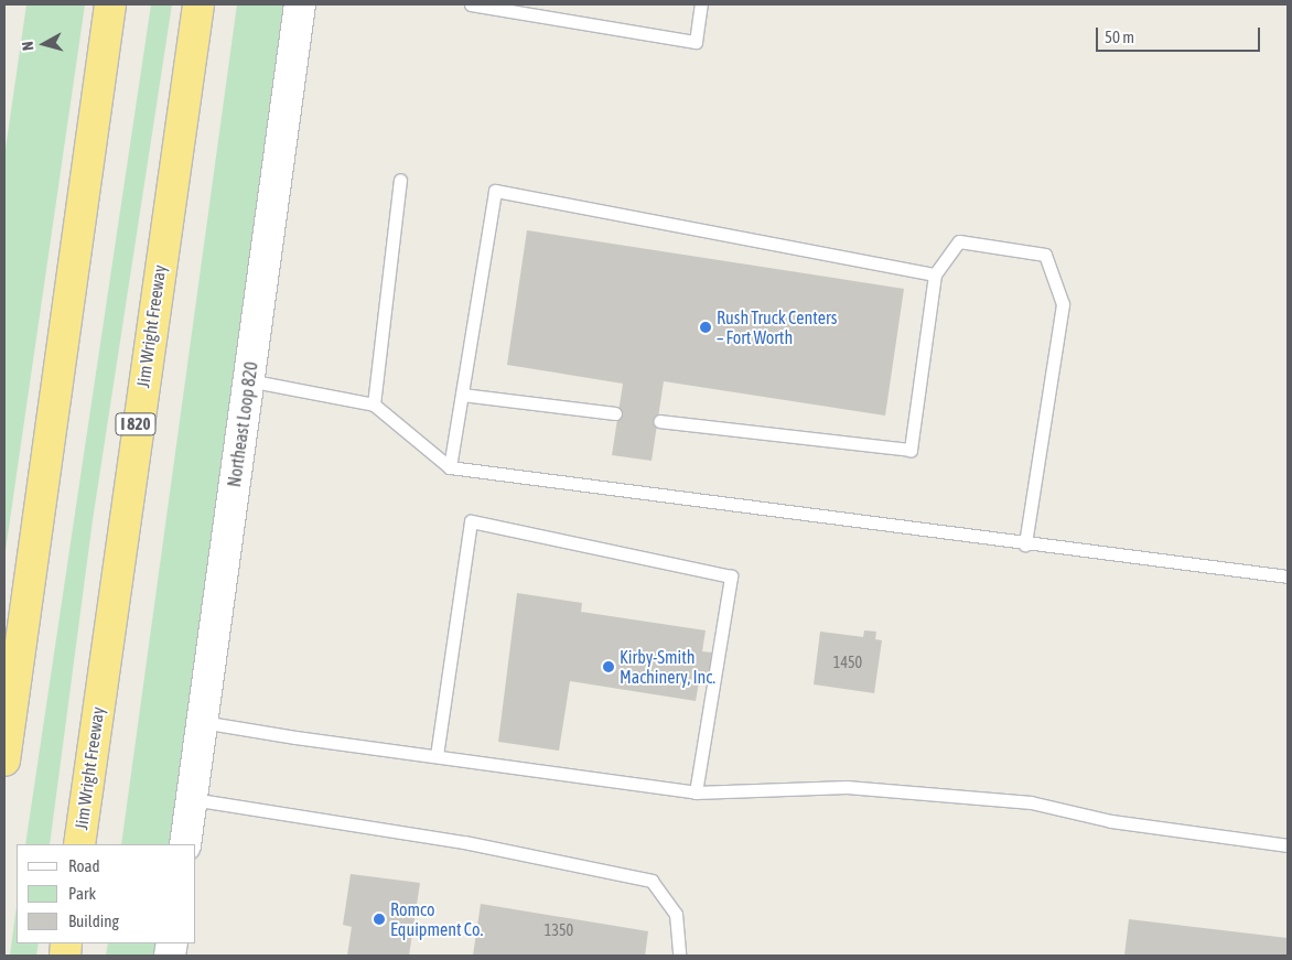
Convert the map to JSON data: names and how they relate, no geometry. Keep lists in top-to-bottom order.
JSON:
{
  "streets": {
    "highway": ["Jim Wright Freeway", "I 820"],
    "main road": ["Northeast Loop 820"]
  },
  "places": ["Rush Truck Centers – Fort Worth", "Kirby-Smith Machinery, Inc.", "Romco Equipment Co."],
  "house_numbers": ["1450", "1350"],
  "legend": ["Road", "Park", "Building"],
  "scale_bar": "50 m",
  "north": "left"
}
